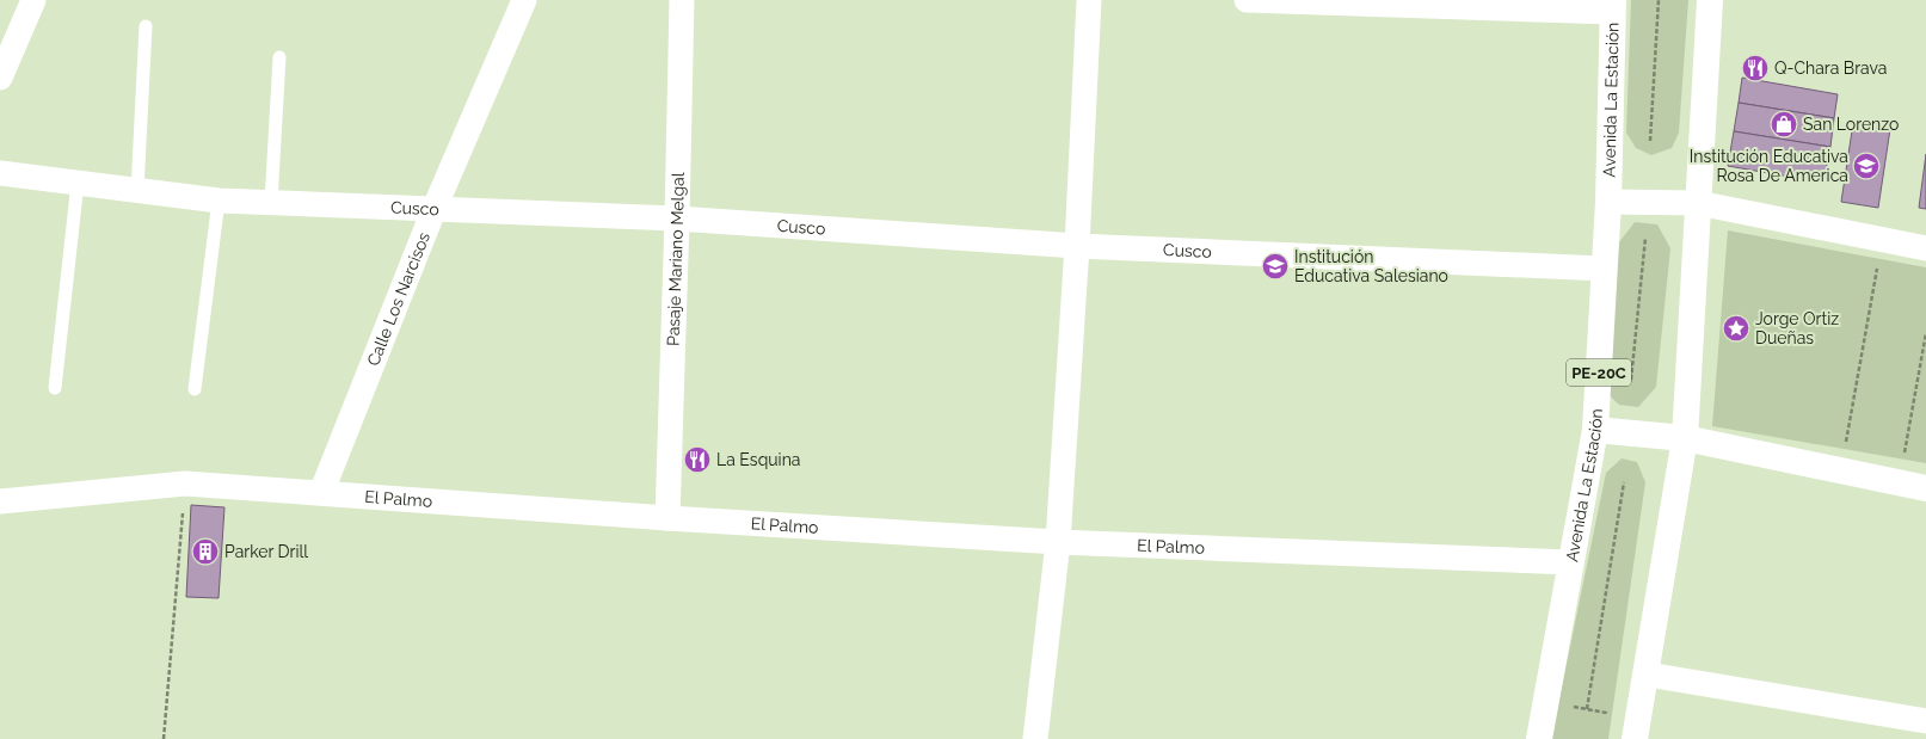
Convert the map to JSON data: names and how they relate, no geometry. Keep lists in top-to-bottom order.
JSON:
{
  "streets": {
    "main road": ["Avenida La Estación", "PE-20C"],
    "street": [
      "Cusco",
      "Pasaje Mariano Melgal",
      "Calle Los Narcisos",
      "El Palmo"
    ]
  },
  "crossings": [
    ["Avenida La Estación", "Cusco"],
    ["Avenida La Estación", "El Palmo"],
    ["Cusco", "Pasaje Mariano Melgal"],
    ["Cusco", "Calle Los Narcisos"],
    ["Pasaje Mariano Melgal", "El Palmo"],
    ["Calle Los Narcisos", "El Palmo"]
  ],
  "places": {
    "restaurant": ["Q-Chara Brava", "La Esquina"],
    "shop": ["San Lorenzo"],
    "school or university": ["Institución Educativa Rosa De America", "Institución Educativa Salesiano"],
    "place": ["Jorge Ortiz Dueñas"],
    "building": ["Parker Drill"]
  }
}
